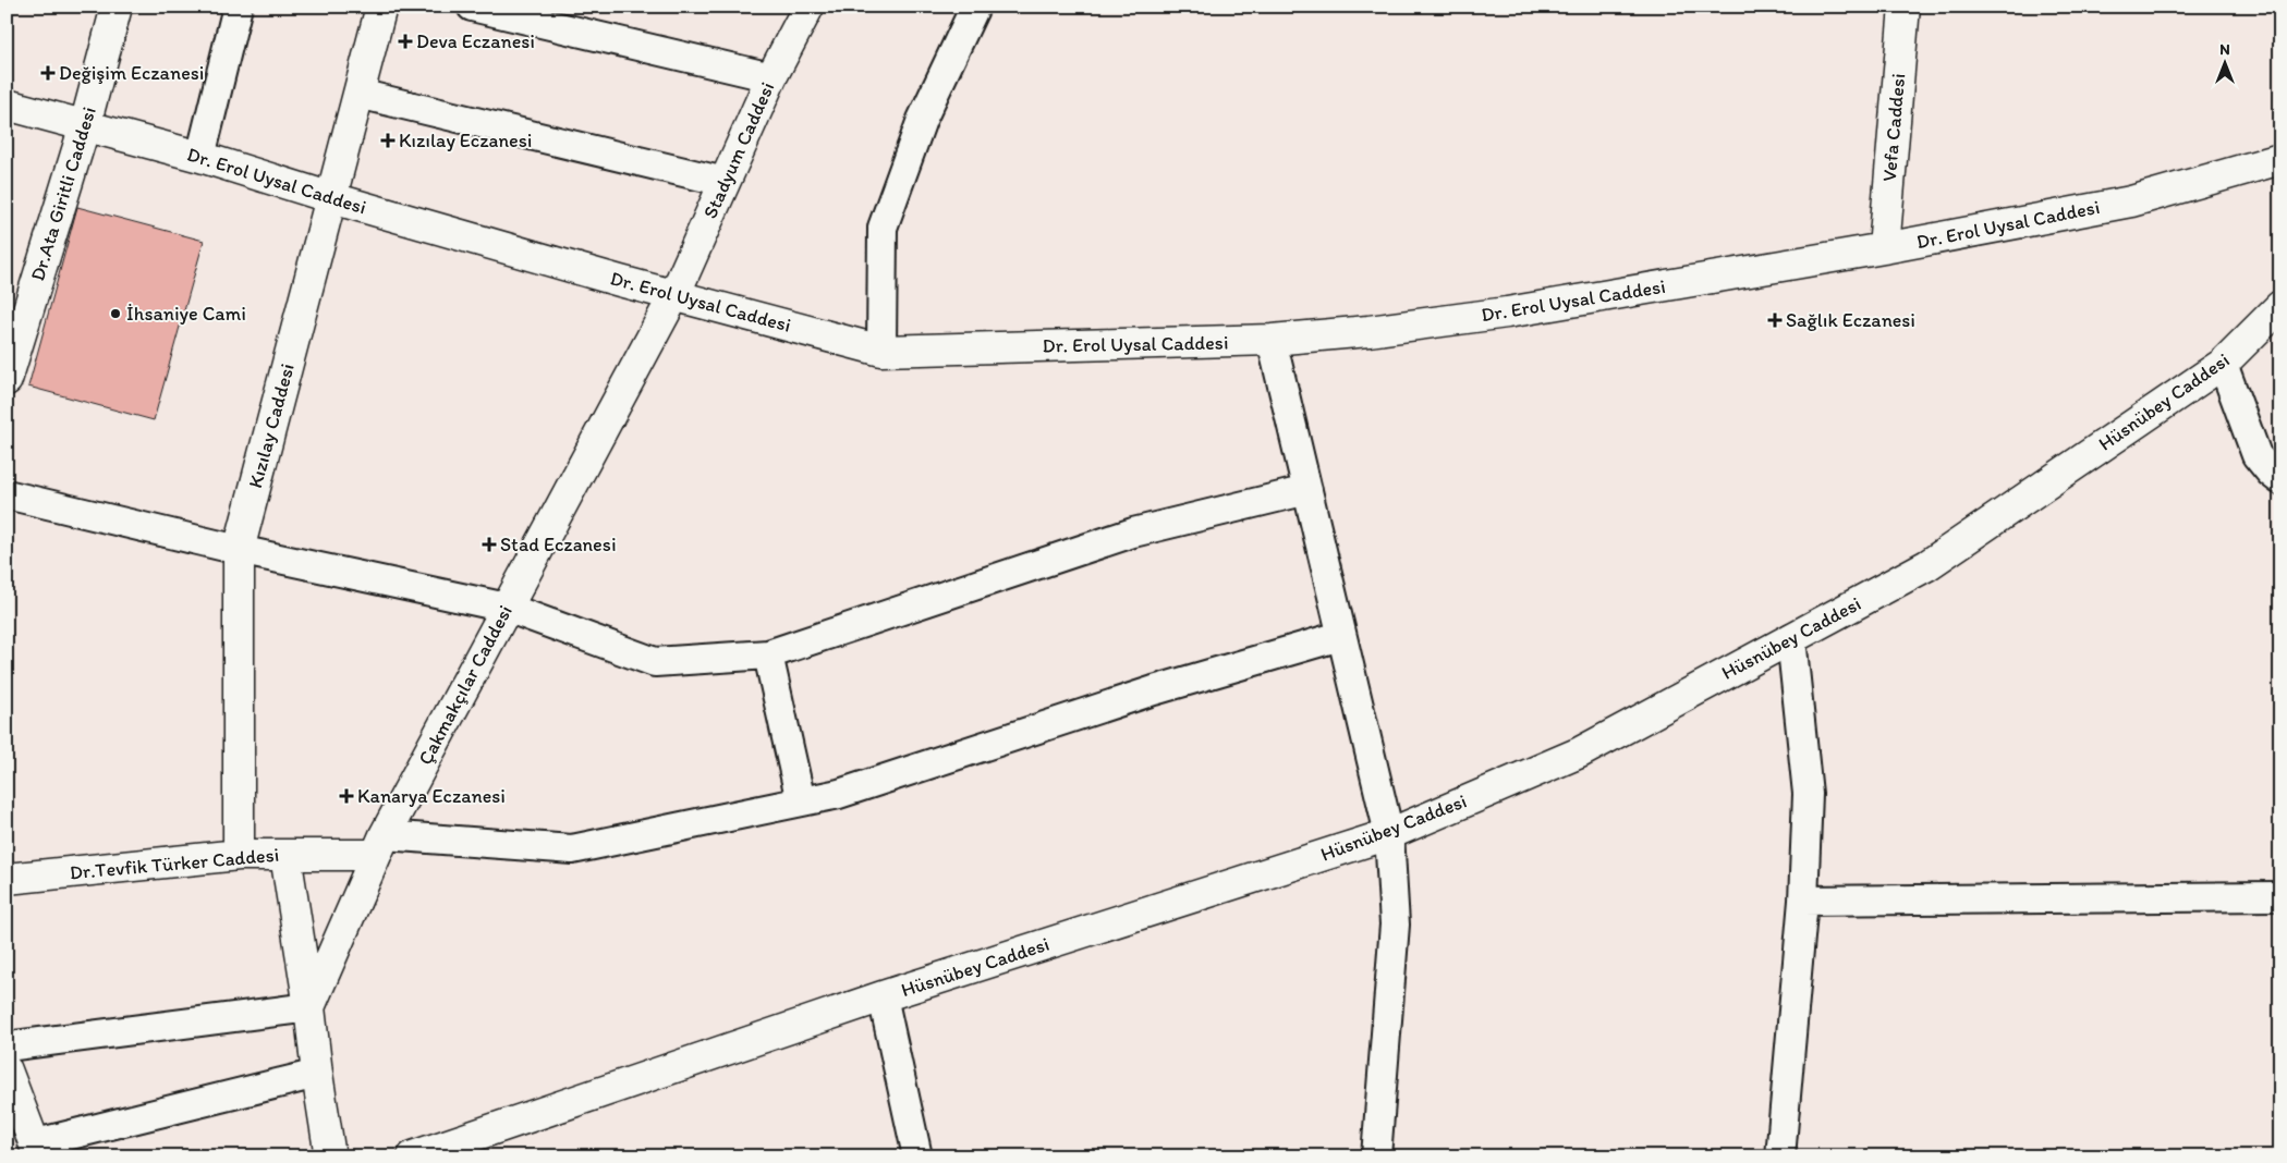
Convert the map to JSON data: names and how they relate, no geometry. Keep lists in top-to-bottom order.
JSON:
{
  "streets": {
    "street": [
      "Vefa Caddesi",
      "Stadyum Caddesi",
      "Dr. Erol Uysal Caddesi",
      "Dr.Ata Giritli Caddesi",
      "Hüsnübey Caddesi",
      "Kızılay Caddesi",
      "Çakmakçılar Caddesi",
      "Dr.Tevfik Türker Caddesi"
    ]
  },
  "crossings": [
    ["Vefa Caddesi", "Dr. Erol Uysal Caddesi"],
    ["Stadyum Caddesi", "Dr. Erol Uysal Caddesi"],
    ["Stadyum Caddesi", "Çakmakçılar Caddesi"],
    ["Dr. Erol Uysal Caddesi", "Dr.Ata Giritli Caddesi"],
    ["Dr. Erol Uysal Caddesi", "Kızılay Caddesi"],
    ["Dr. Erol Uysal Caddesi", "Çakmakçılar Caddesi"],
    ["Kızılay Caddesi", "Dr.Tevfik Türker Caddesi"],
    ["Çakmakçılar Caddesi", "Dr.Tevfik Türker Caddesi"]
  ],
  "places": {
    "health": [
      "Deva Eczanesi",
      "Değişim Eczanesi",
      "Kızılay Eczanesi",
      "Sağlık Eczanesi",
      "Stad Eczanesi",
      "Kanarya Eczanesi"
    ],
    "other": ["İhsaniye Cami"]
  },
  "north": "top"
}
